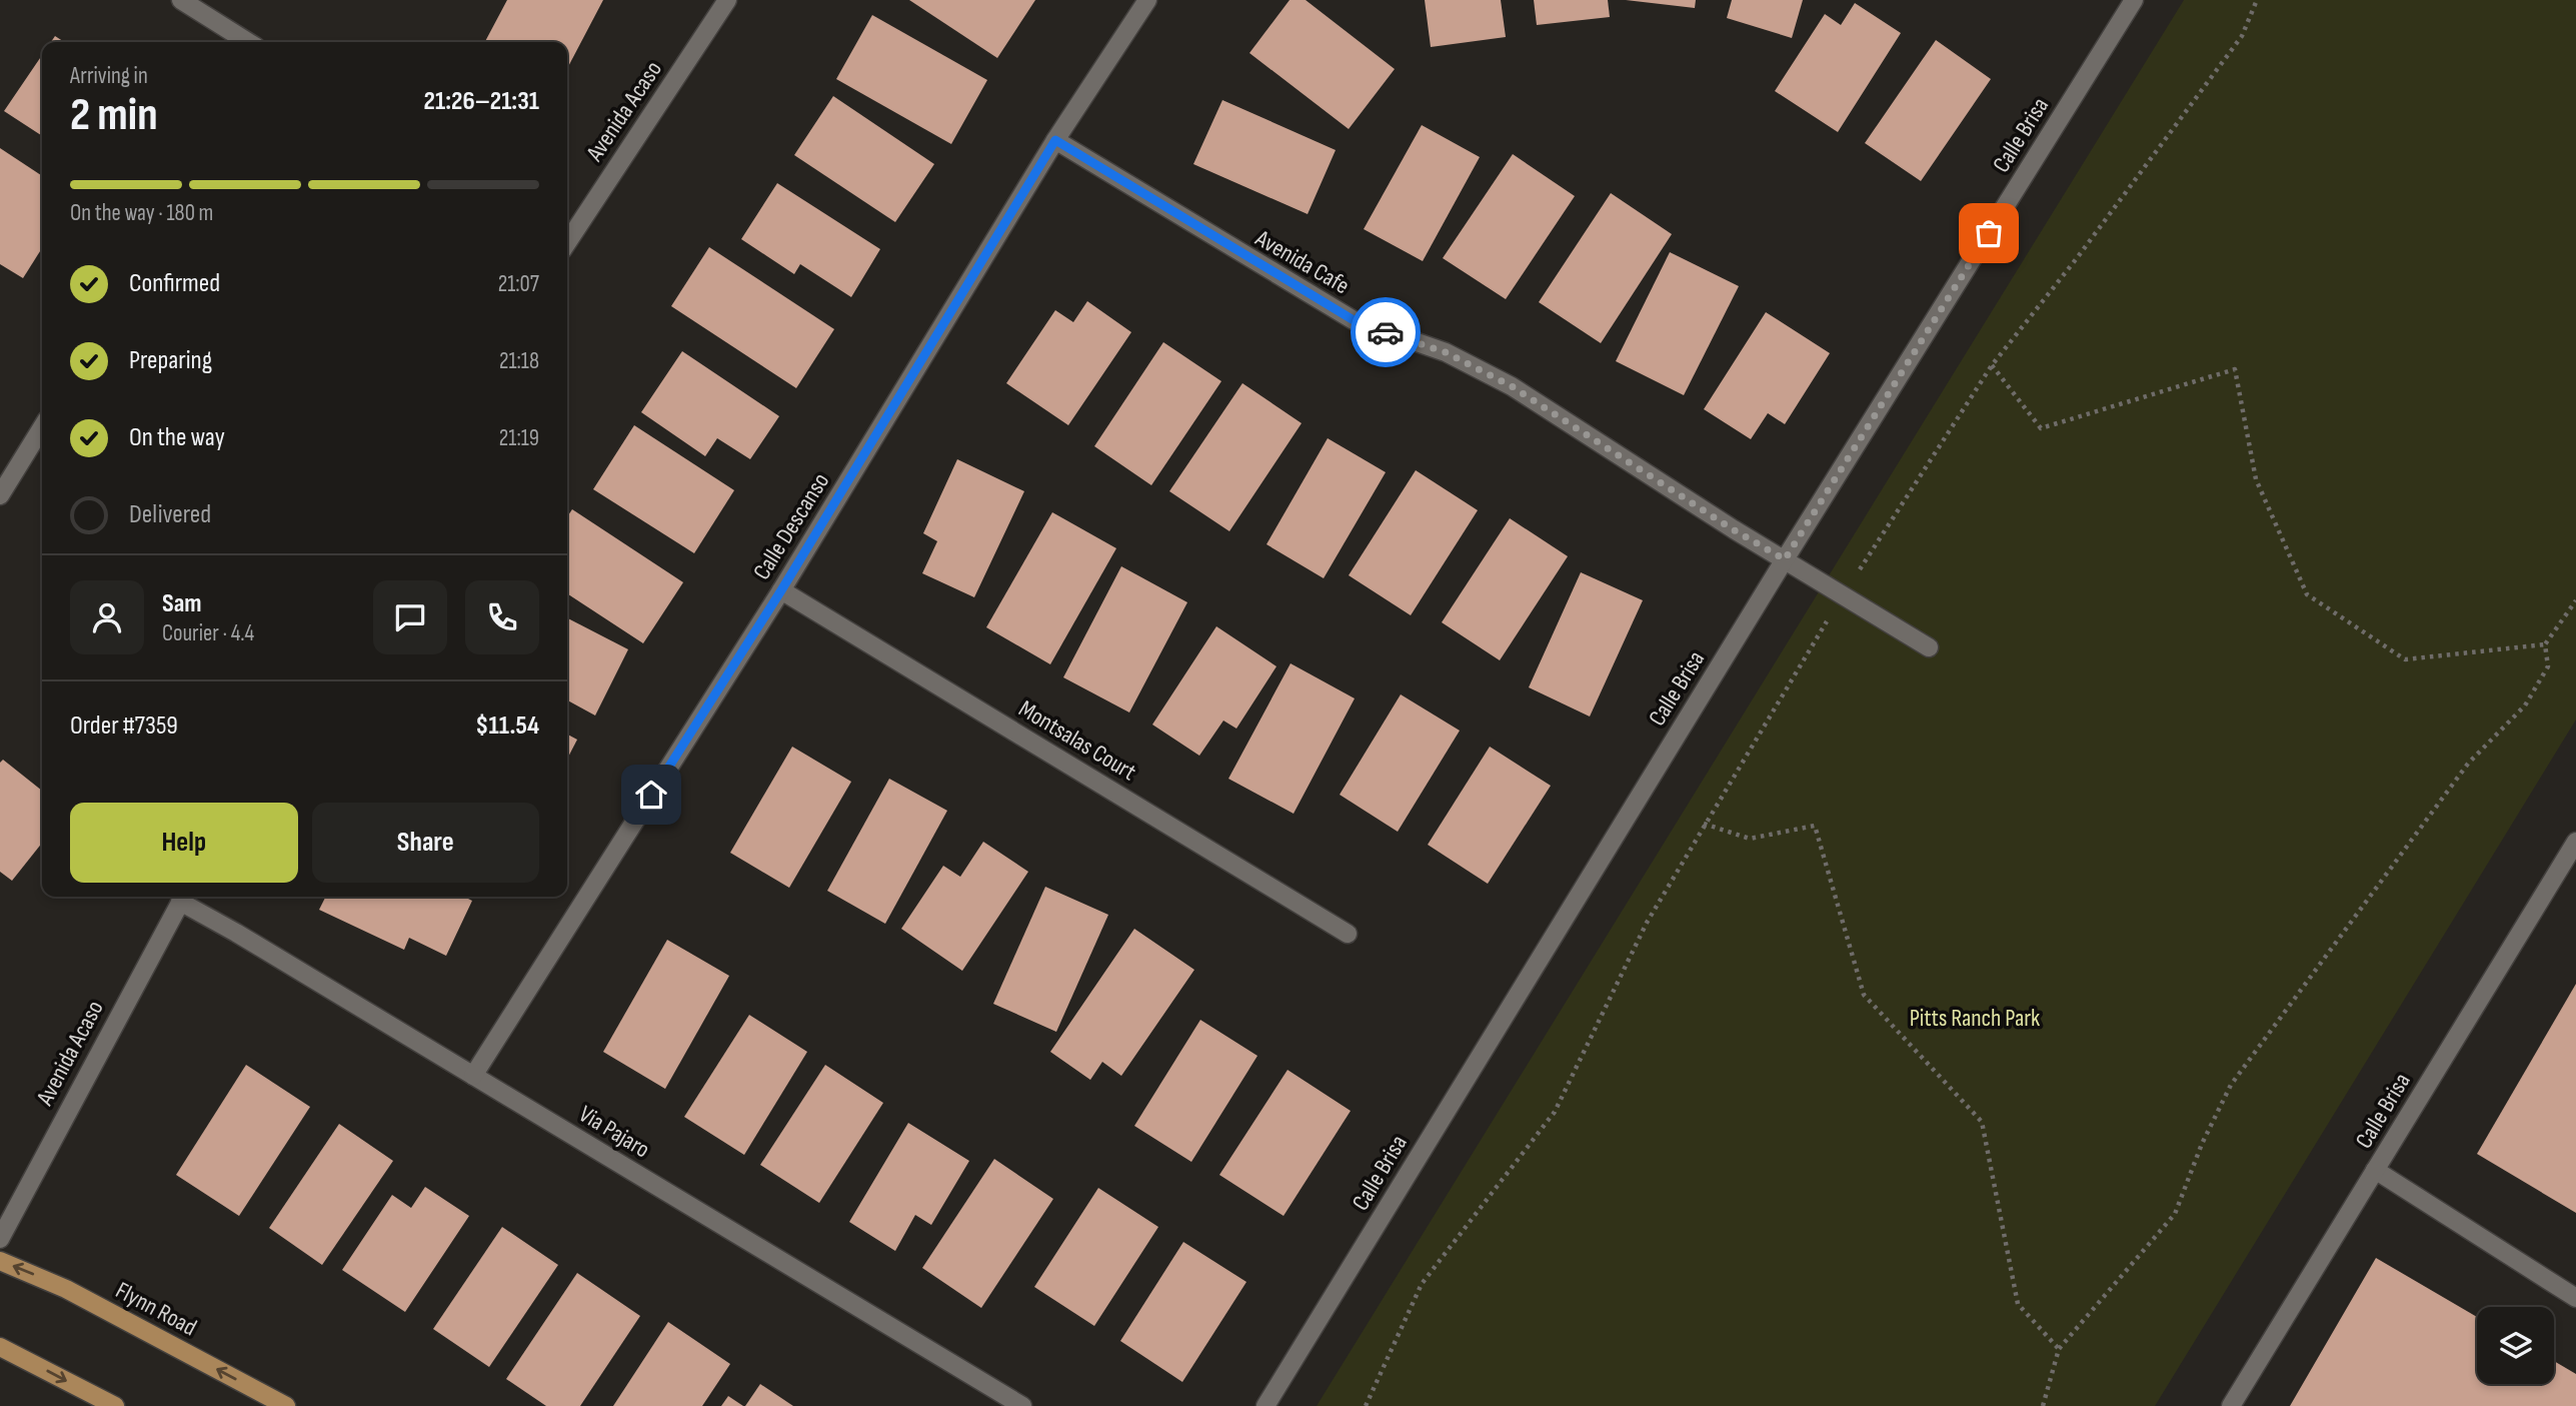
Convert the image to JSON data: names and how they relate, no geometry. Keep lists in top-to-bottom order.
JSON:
{
  "streets": {
    "main road": ["Flynn Road"],
    "street": [
      "Avenida Acaso",
      "Calle Brisa",
      "Avenida Cafe",
      "Calle Descanso",
      "Montsalas Court",
      "Via Pajaro"
    ]
  },
  "crossings": [
    ["Avenida Acaso", "Via Pajaro"],
    ["Calle Brisa", "Avenida Cafe"],
    ["Avenida Cafe", "Calle Descanso"],
    ["Calle Descanso", "Montsalas Court"],
    ["Calle Descanso", "Via Pajaro"]
  ],
  "parks": ["Pitts Ranch Park"],
  "page": {
    "heading": ["2 min", "Arriving in", "21:26–21:31"],
    "panel": [
      "Sam",
      "Courier · 4.4",
      "Order #7359",
      "$11.54"
    ],
    "bar": "On the way · 180 m",
    "list": [
      ["Confirmed", "21:07"],
      ["Preparing", "21:18"],
      ["On the way", "21:19"],
      "Delivered"
    ],
    "buttons": ["Help", "Share"]
  }
}
